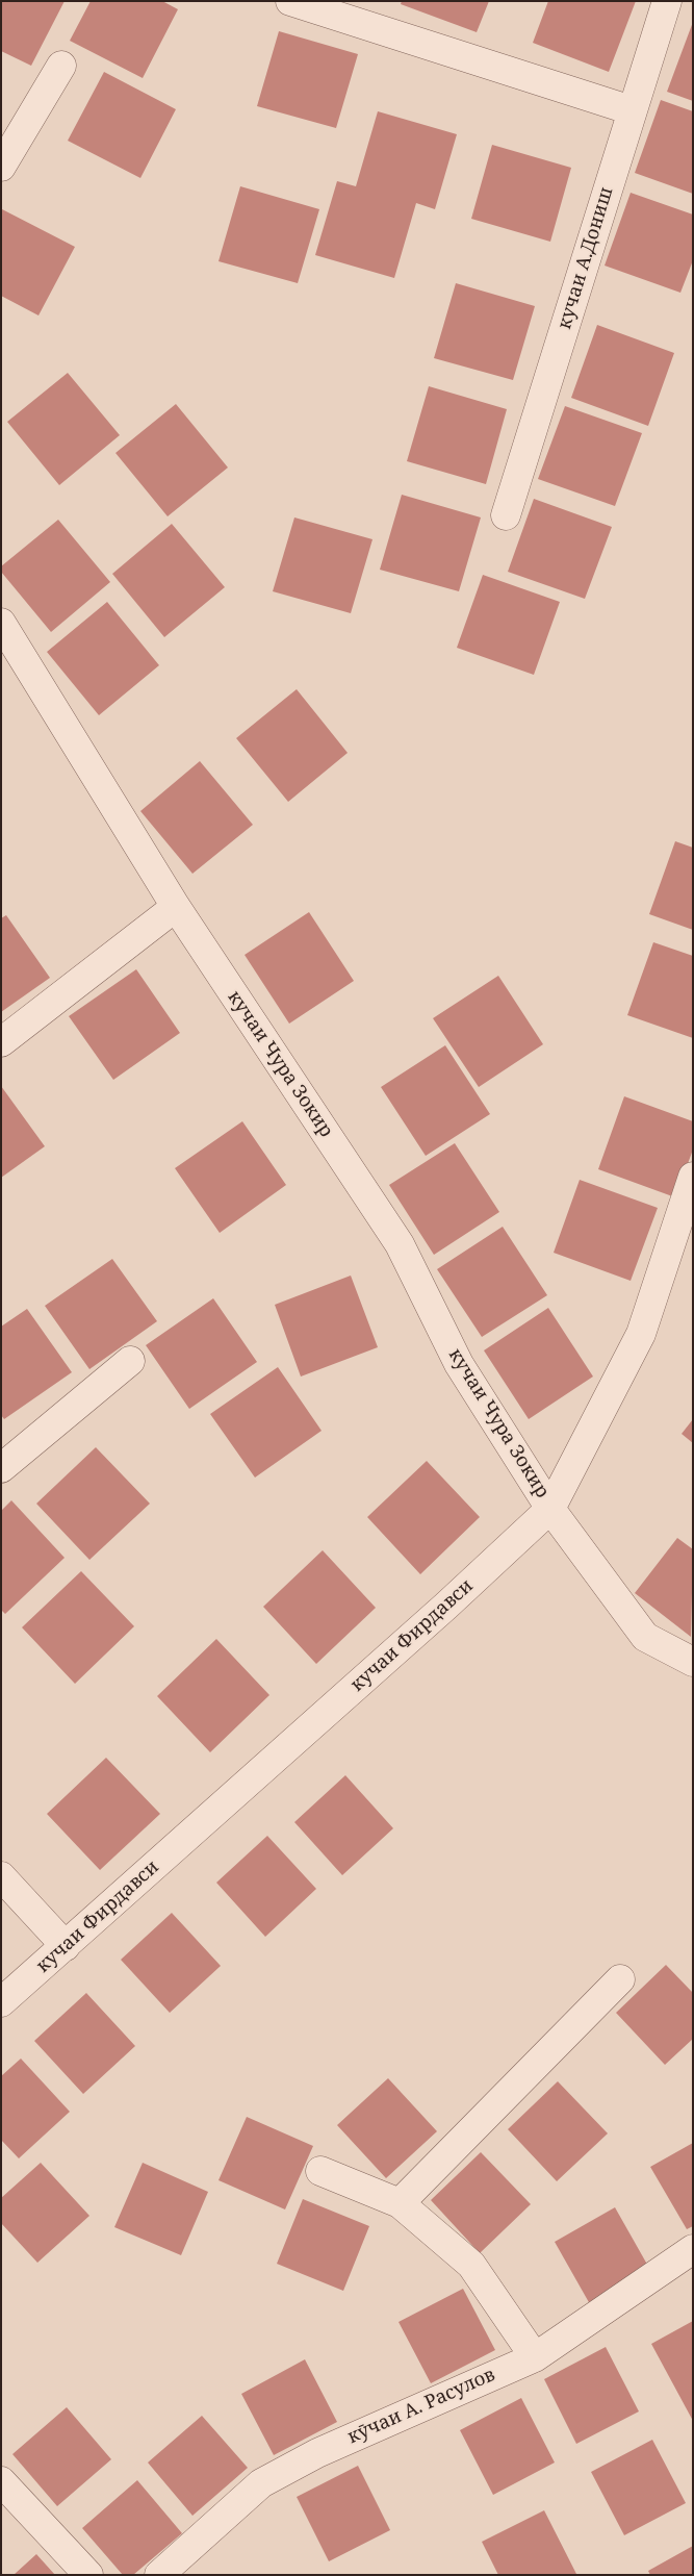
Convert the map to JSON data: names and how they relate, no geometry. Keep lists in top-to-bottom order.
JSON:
{
  "streets": {
    "street": [
      "кучаи А.Дониш",
      "кучаи Чура Зокир",
      "кучаи Фирдавси",
      "кӯчаи А. Расулов"
    ]
  },
  "crossings": [
    ["кучаи Чура Зокир", "кучаи Фирдавси"]
  ]
}
